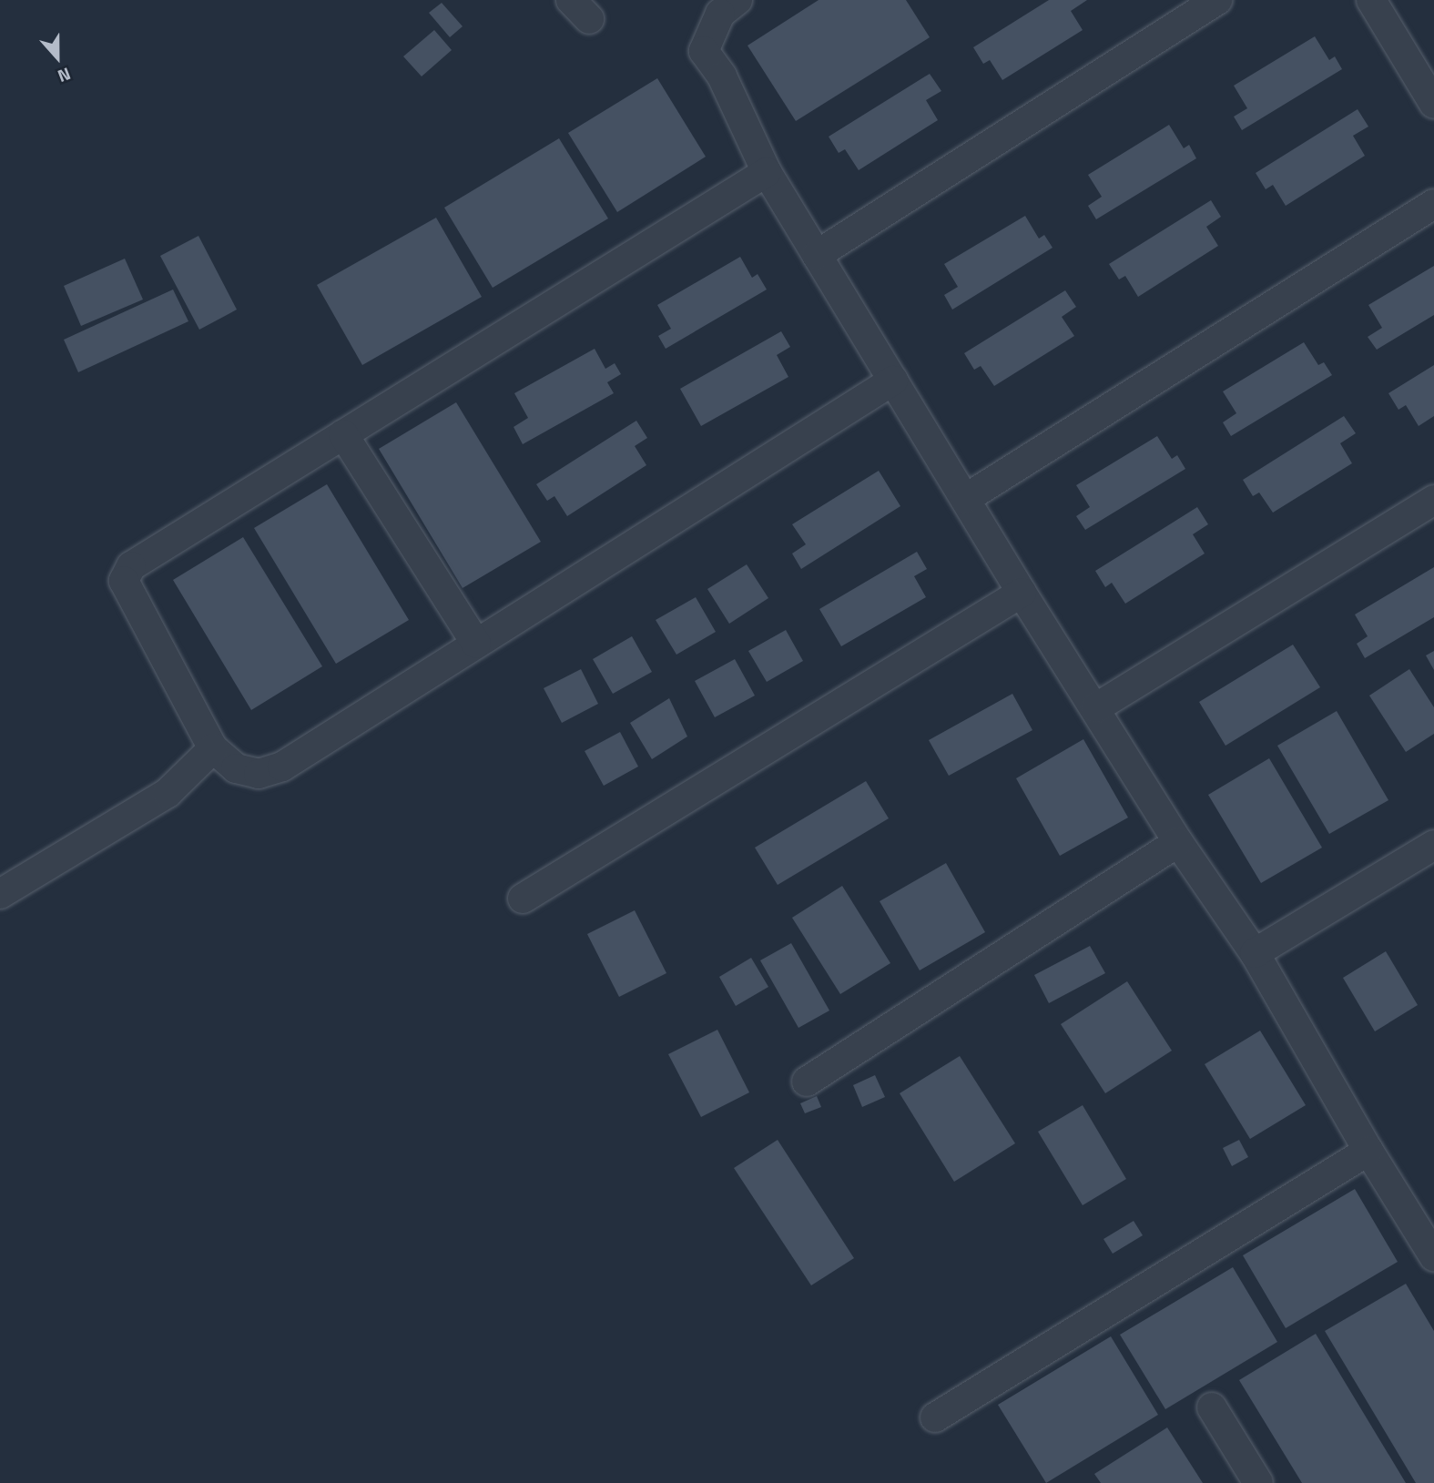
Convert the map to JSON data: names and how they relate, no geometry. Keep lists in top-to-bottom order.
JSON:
{
  "north": "bottom"
}
